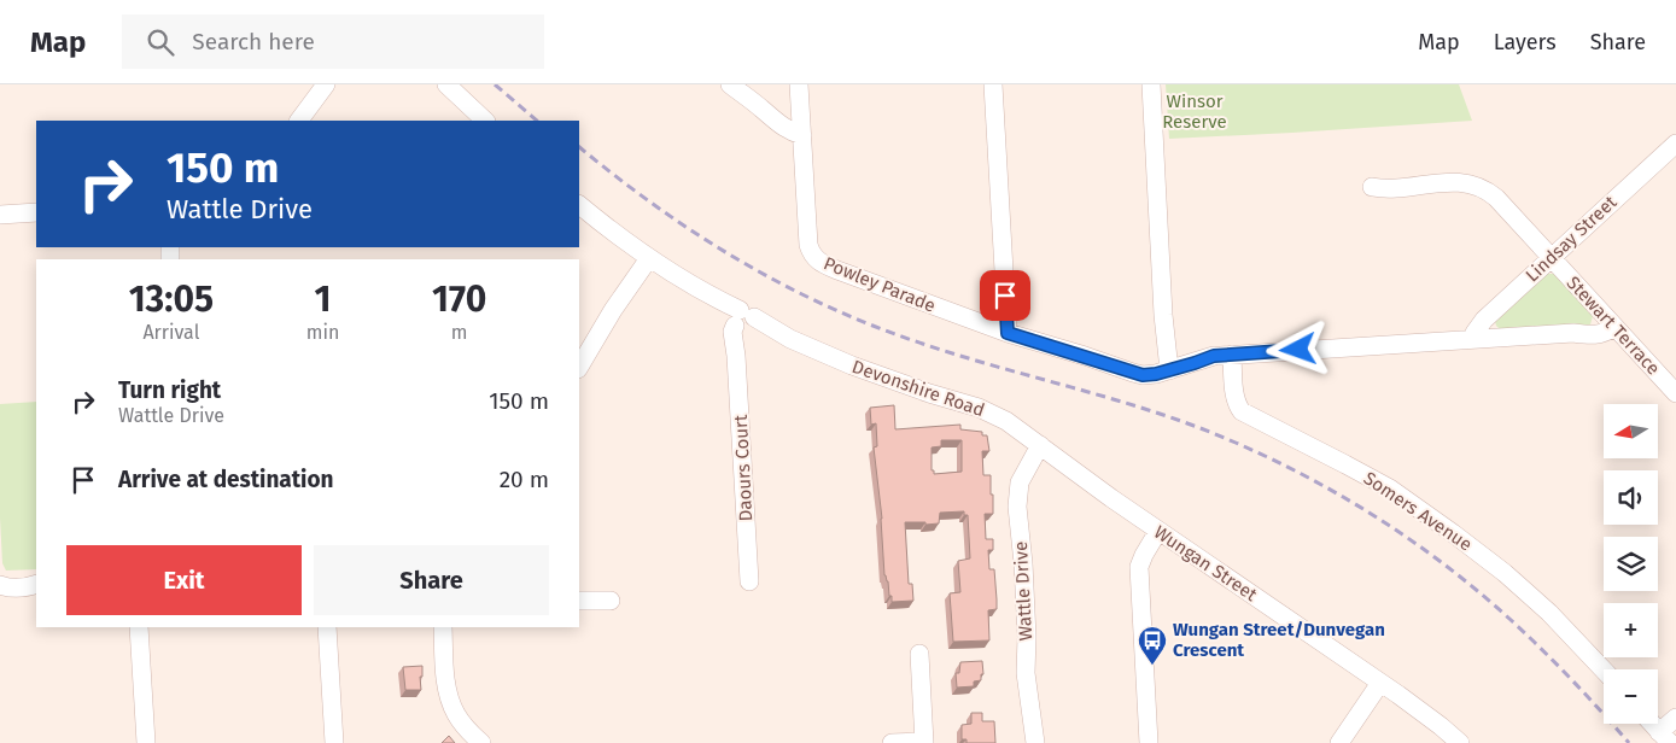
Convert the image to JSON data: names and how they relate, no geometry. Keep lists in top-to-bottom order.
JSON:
{
  "streets": {
    "street": [
      "Lindsay Street",
      "Powley Parade",
      "Stewart Terrace",
      "Devonshire Road",
      "Daours Court",
      "Somers Avenue",
      "Wungan Street",
      "Wattle Drive"
    ]
  },
  "crossings": [
    ["Lindsay Street", "Stewart Terrace"],
    ["Devonshire Road", "Daours Court"],
    ["Devonshire Road", "Wungan Street"],
    ["Devonshire Road", "Wattle Drive"],
    ["Wungan Street", "Wattle Drive"]
  ],
  "parks": ["Winsor Reserve"],
  "places": {
    "bus stop": ["Wungan Street/Dunvegan Crescent"]
  },
  "north": "left",
  "page": {
    "header": "Map",
    "search": "Search here",
    "nav": ["Map", "Layers", "Share"],
    "turn": ["150 m", "Wattle Drive"],
    "eta": [
      "13:05",
      "Arrival",
      "1",
      "min",
      "170",
      "m"
    ],
    "list": [
      {
        "name": "Turn right",
        "note": "Wattle Drive",
        "value": "150 m"
      },
      {
        "name": "Arrive at destination",
        "value": "20 m"
      }
    ],
    "map_buttons": ["+", "−"],
    "buttons": ["Exit", "Share"]
  }
}
